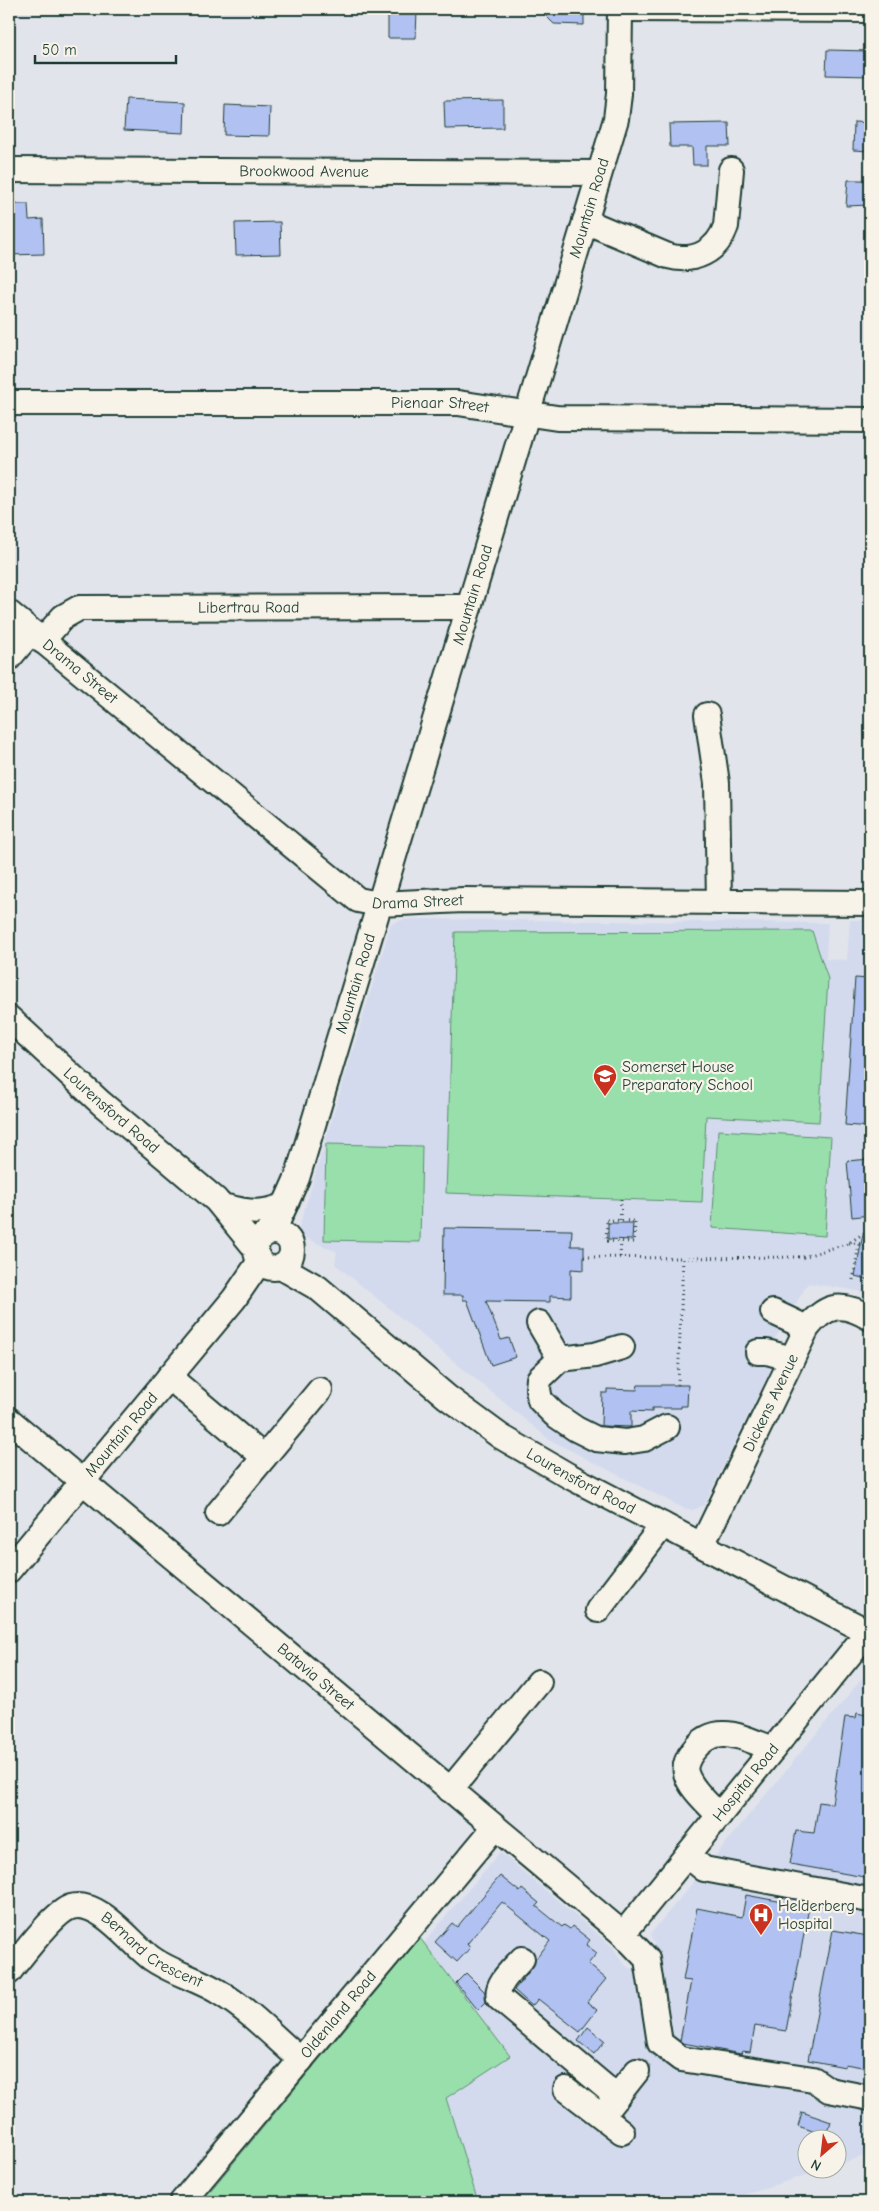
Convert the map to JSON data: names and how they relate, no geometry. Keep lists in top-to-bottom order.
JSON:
{
  "streets": {
    "street": [
      "Brookwood Avenue",
      "Mountain Road",
      "Pienaar Street",
      "Libertrau Road",
      "Drama Street",
      "Lourensford Road",
      "Dickens Avenue",
      "Batavia Street",
      "Hospital Road",
      "Bernard Crescent",
      "Oldenland Road"
    ]
  },
  "crossings": [
    ["Brookwood Avenue", "Mountain Road"],
    ["Mountain Road", "Pienaar Street"],
    ["Mountain Road", "Libertrau Road"],
    ["Mountain Road", "Drama Street"],
    ["Mountain Road", "Lourensford Road"],
    ["Mountain Road", "Batavia Street"],
    ["Libertrau Road", "Drama Street"],
    ["Lourensford Road", "Dickens Avenue"],
    ["Lourensford Road", "Hospital Road"],
    ["Batavia Street", "Hospital Road"],
    ["Batavia Street", "Oldenland Road"],
    ["Bernard Crescent", "Oldenland Road"]
  ],
  "places": {
    "school or university": ["Somerset House Preparatory School"],
    "hospital": ["Helderberg Hospital"]
  },
  "scale_bar": "50 m",
  "north": "bottom left"
}
